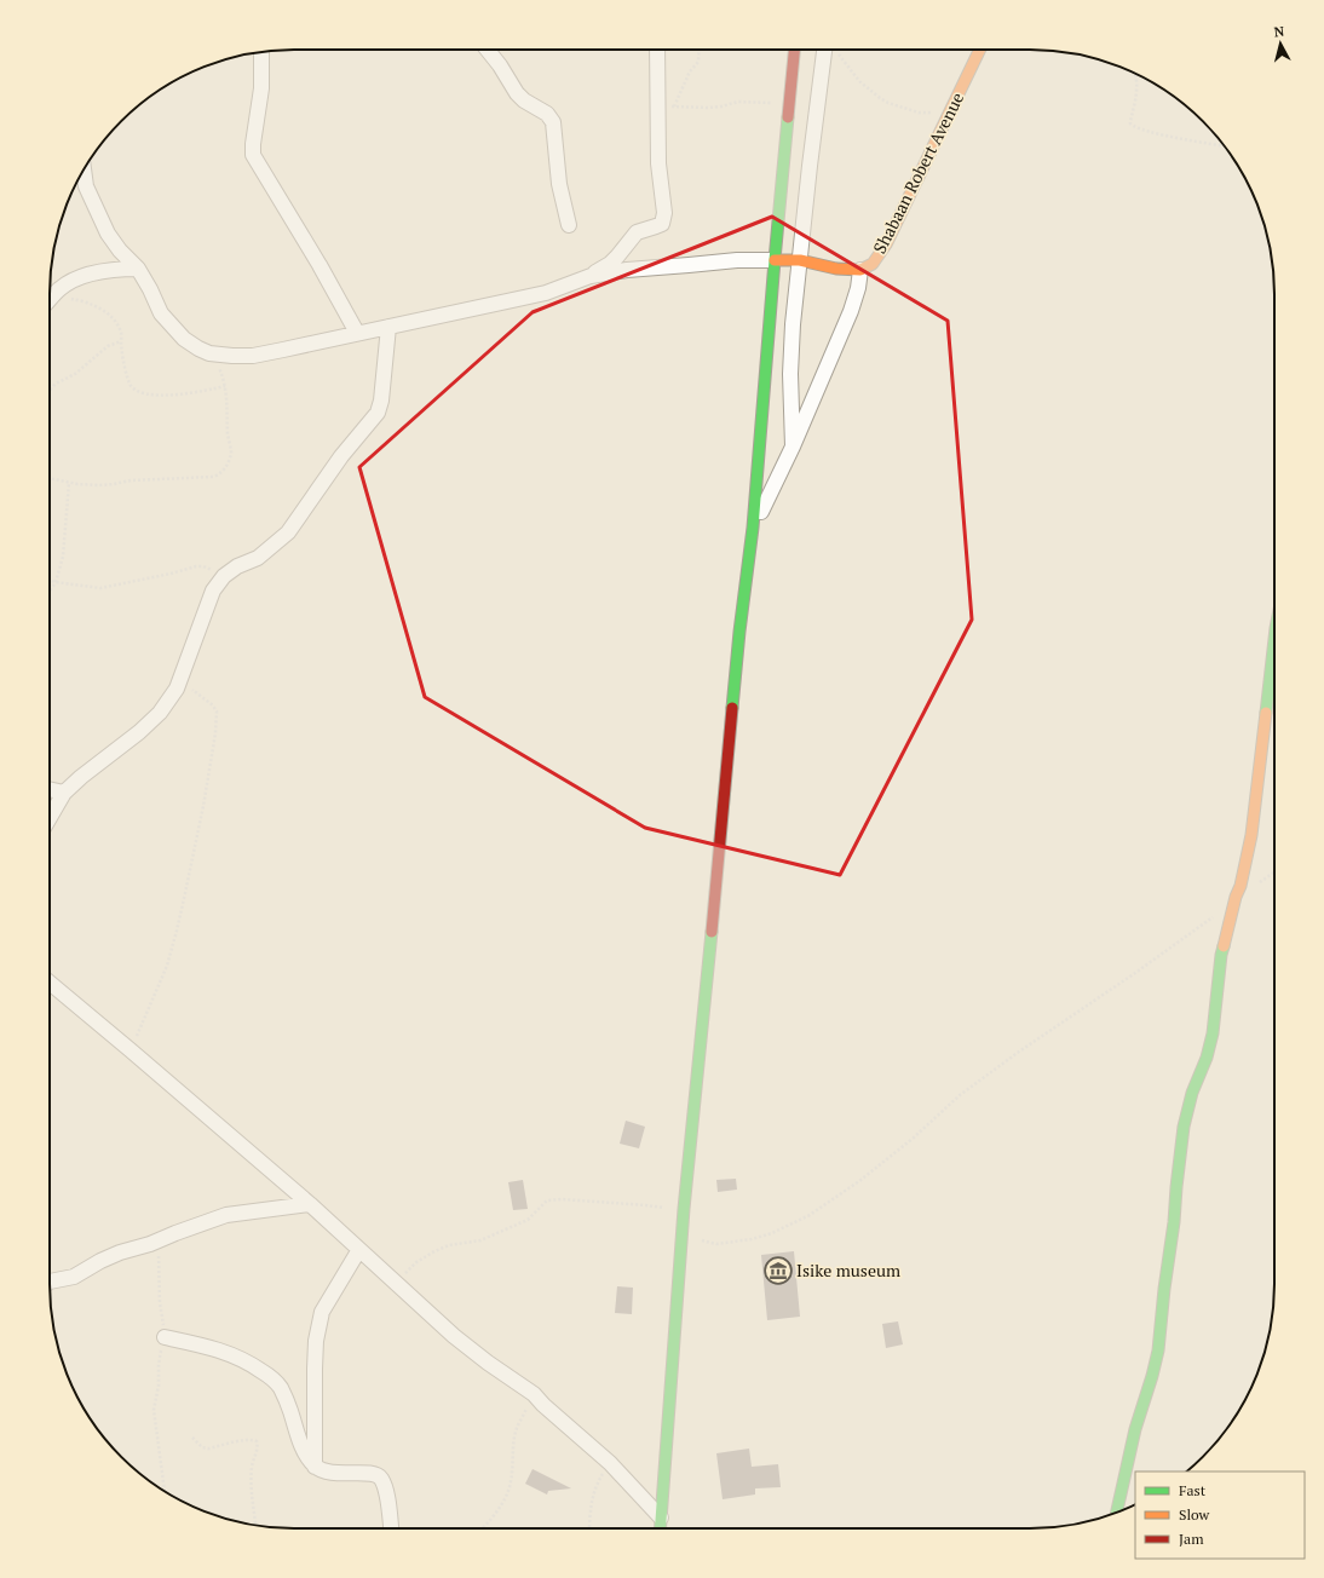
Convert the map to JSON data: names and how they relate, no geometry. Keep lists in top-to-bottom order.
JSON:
{
  "streets": {
    "main road": ["Shabaan Robert Avenue"]
  },
  "places": {
    "museum": ["Isike museum"]
  },
  "legend": ["Fast", "Slow", "Jam"],
  "north": "top"
}
